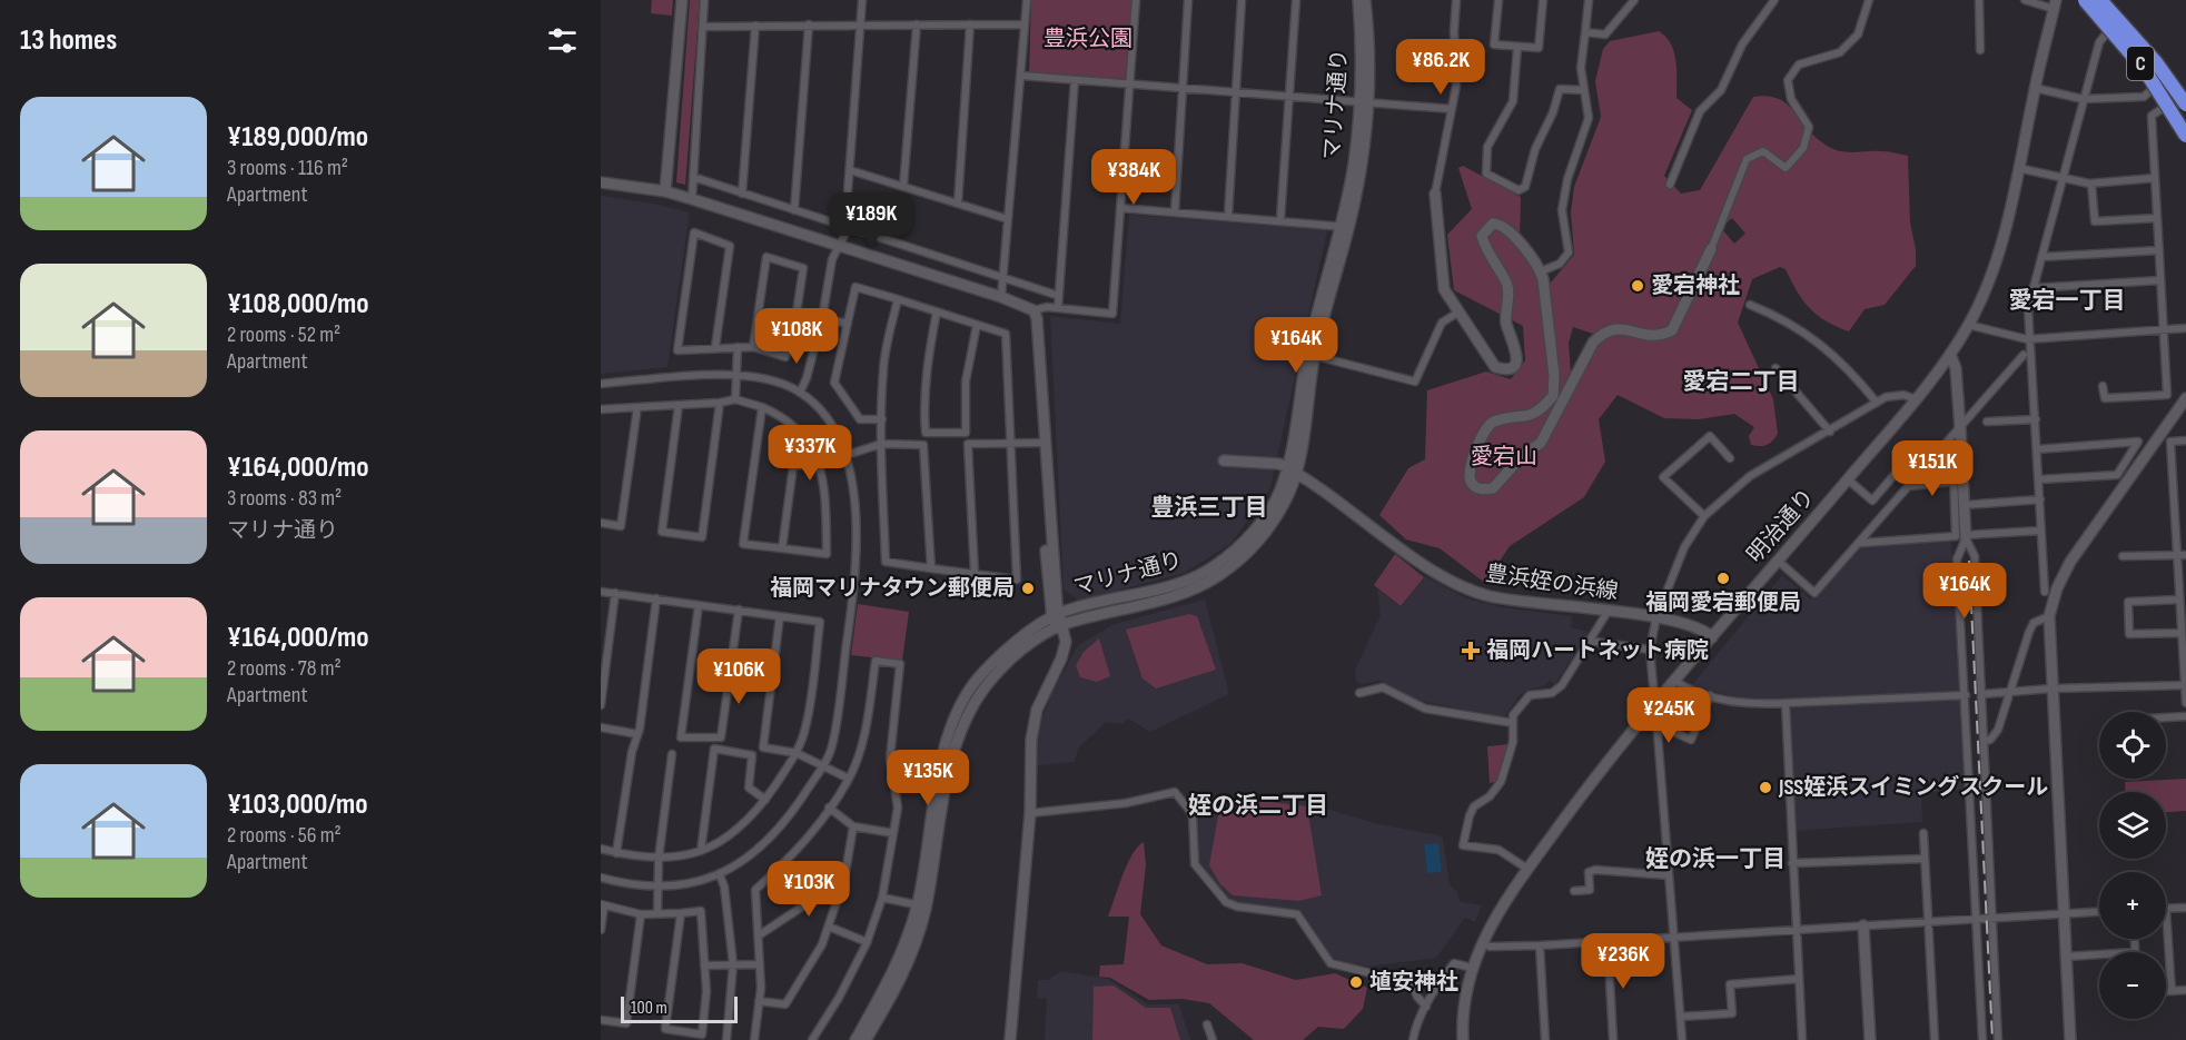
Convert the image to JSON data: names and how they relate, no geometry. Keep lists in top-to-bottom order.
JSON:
{
  "streets": {
    "highway": ["C"],
    "street": ["マリナ通り", "明治通り", "豊浜姪の浜線"]
  },
  "crossings": [
    ["マリナ通り", "豊浜姪の浜線"],
    ["明治通り", "豊浜姪の浜線"]
  ],
  "districts": [
    "愛宕一丁目",
    "愛宕二丁目",
    "豊浜三丁目",
    "姪の浜二丁目",
    "姪の浜一丁目"
  ],
  "parks": ["豊浜公園", "愛宕山"],
  "places": {
    "other": [
      "愛宕神社",
      "福岡愛宕郵便局",
      "福岡マリナタウン郵便局",
      "JSS姪浜スイミングスクール",
      "埴安神社"
    ],
    "health": ["福岡ハートネット病院"]
  },
  "scale_bar": "100 m",
  "page": {
    "heading": "13 homes",
    "price": [
      "¥86.2K",
      "¥384K",
      "¥189K",
      "¥108K",
      "¥164K",
      "¥337K",
      "¥151K",
      "¥164K",
      "¥106K",
      "¥245K",
      "¥135K",
      "¥103K",
      "¥236K"
    ],
    "list": [
      {
        "name": "¥189,000/mo",
        "note": "3 rooms · 116 m² · Apartment"
      },
      {
        "name": "¥108,000/mo",
        "note": "2 rooms · 52 m² · Apartment"
      },
      {
        "name": "¥164,000/mo",
        "note": "3 rooms · 83 m² · マリナ通り"
      },
      {
        "name": "¥164,000/mo",
        "note": "2 rooms · 78 m² · Apartment"
      },
      {
        "name": "¥103,000/mo",
        "note": "2 rooms · 56 m² · Apartment"
      }
    ],
    "map_buttons": ["+", "−"],
    "scale": "100 m"
  }
}
